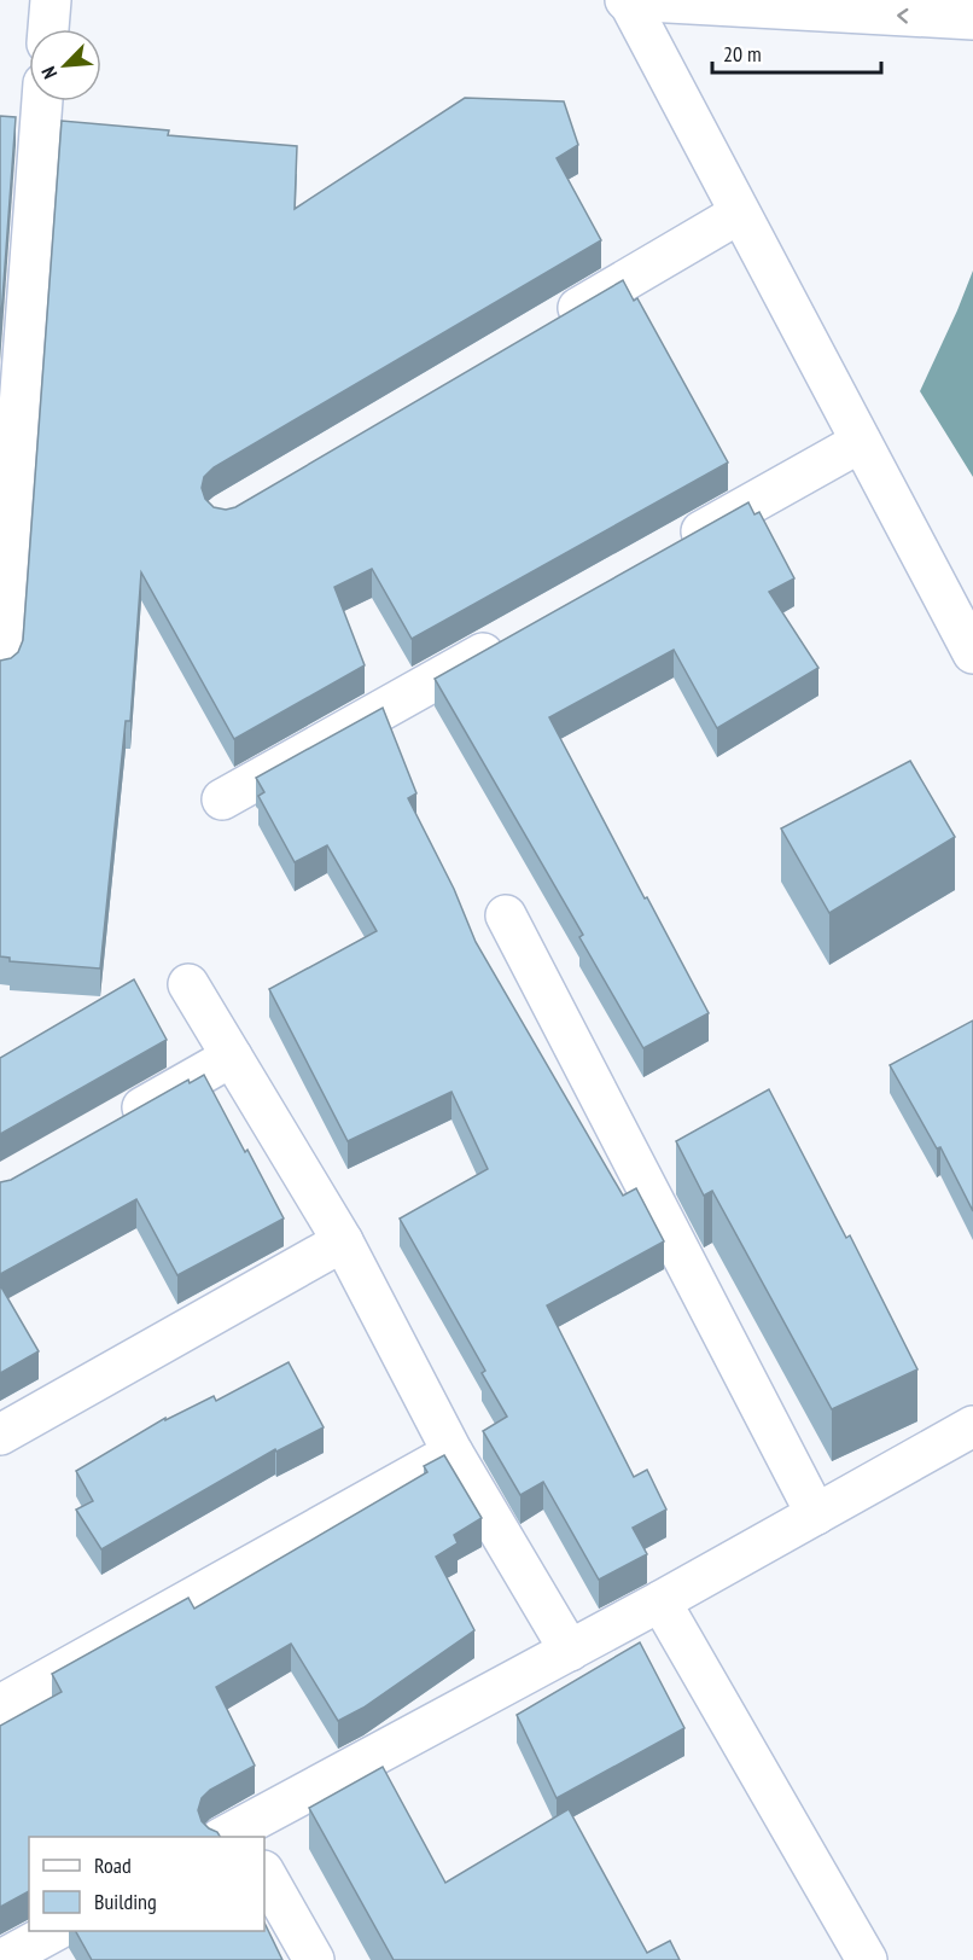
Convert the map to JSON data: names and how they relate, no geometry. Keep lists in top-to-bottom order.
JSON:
{
  "legend": ["Road", "Building"],
  "scale_bar": "20 m",
  "north": "bottom left"
}
